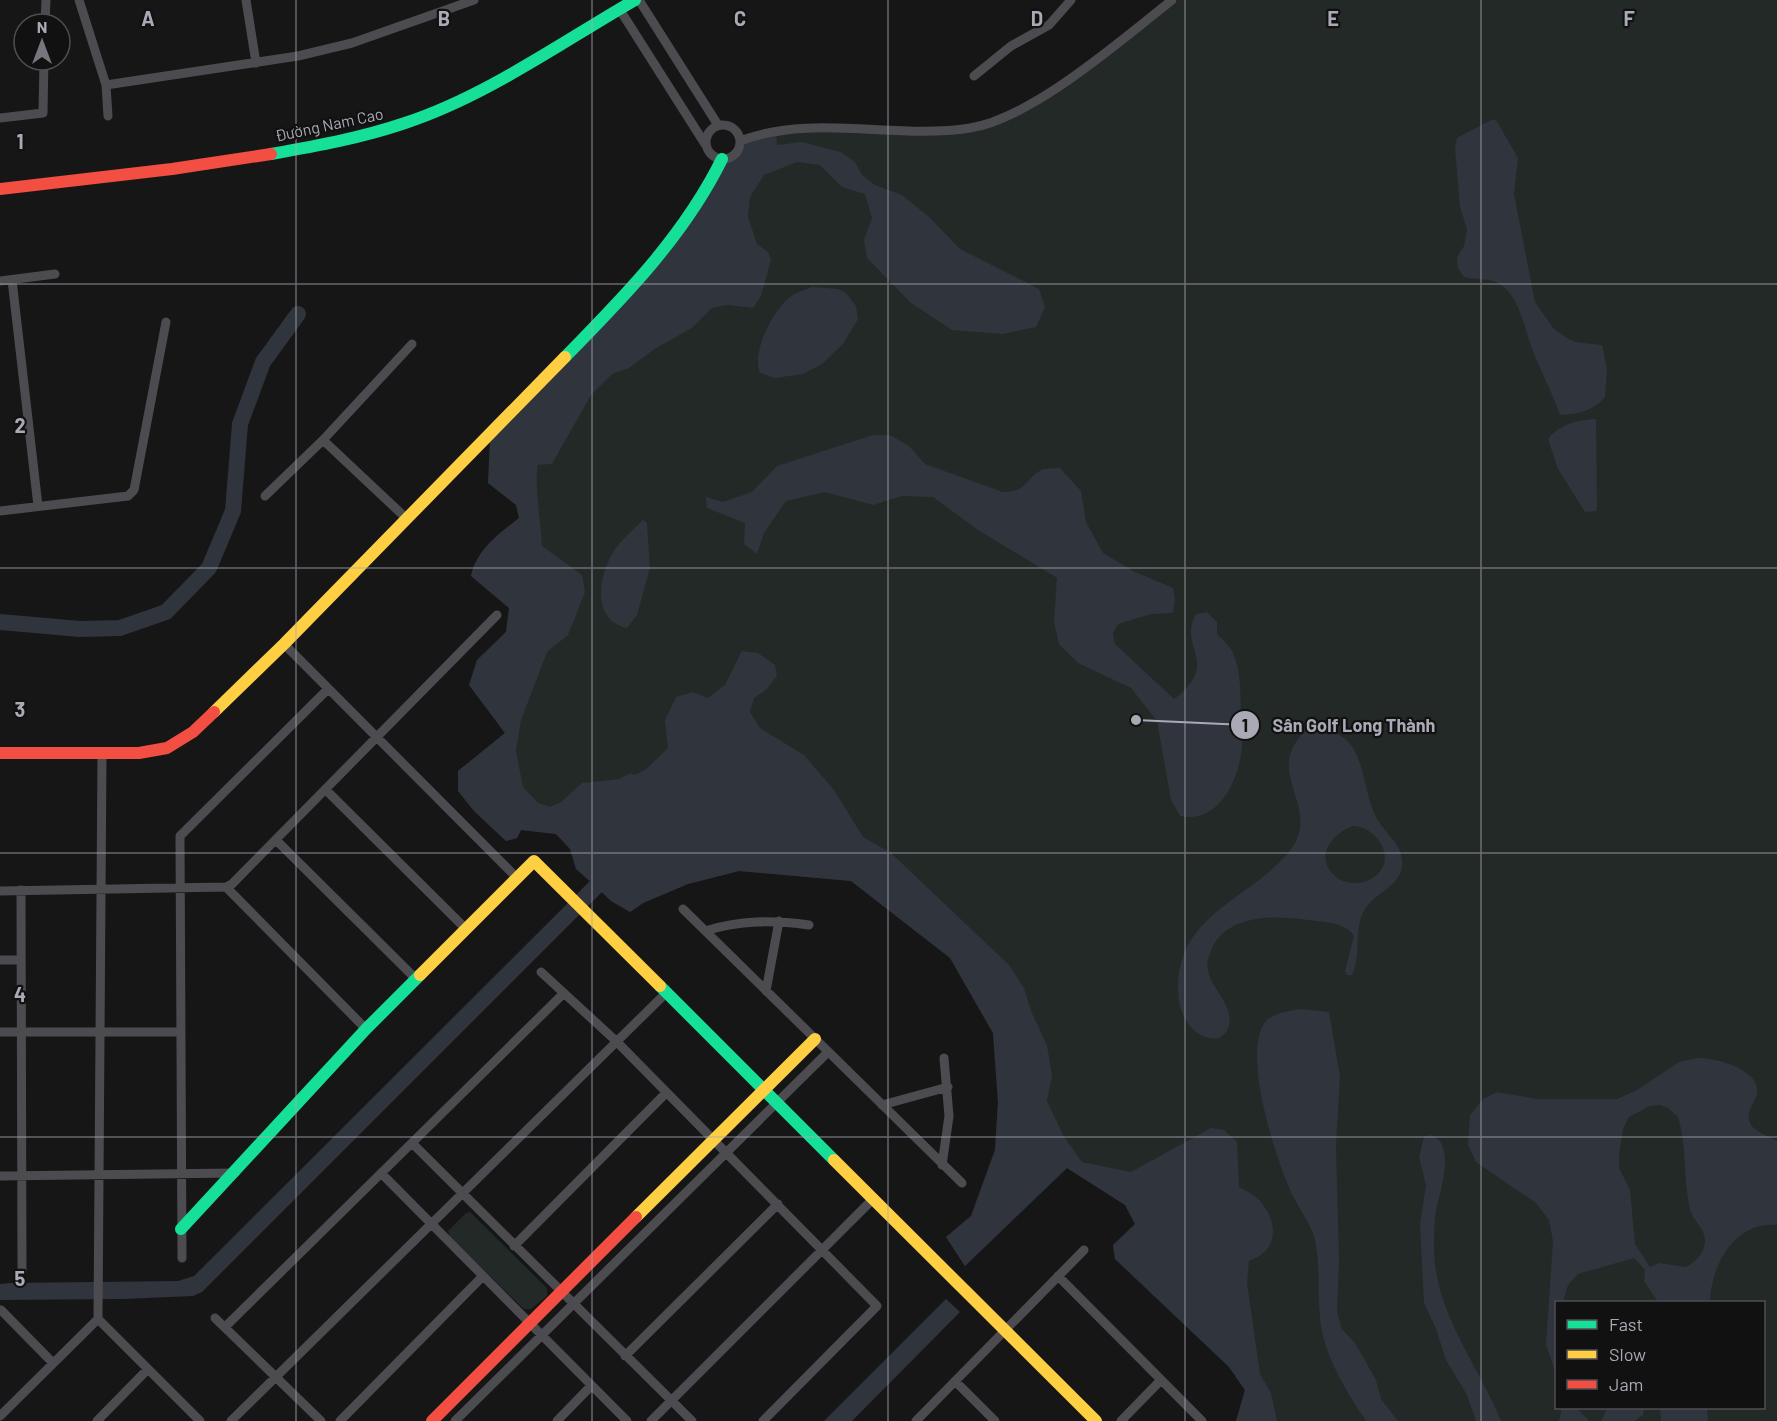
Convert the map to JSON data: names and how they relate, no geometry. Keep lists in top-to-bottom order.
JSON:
{
  "streets": {
    "street": ["Đường Nam Cao"]
  },
  "places": ["Sân Golf Long Thành"],
  "legend": ["Fast", "Slow", "Jam"],
  "north": "top",
  "grid": {
    "columns": [
      "A",
      "B",
      "C",
      "D",
      "E",
      "F"
    ],
    "rows": [
      "1",
      "2",
      "3",
      "4",
      "5"
    ]
  }
}
